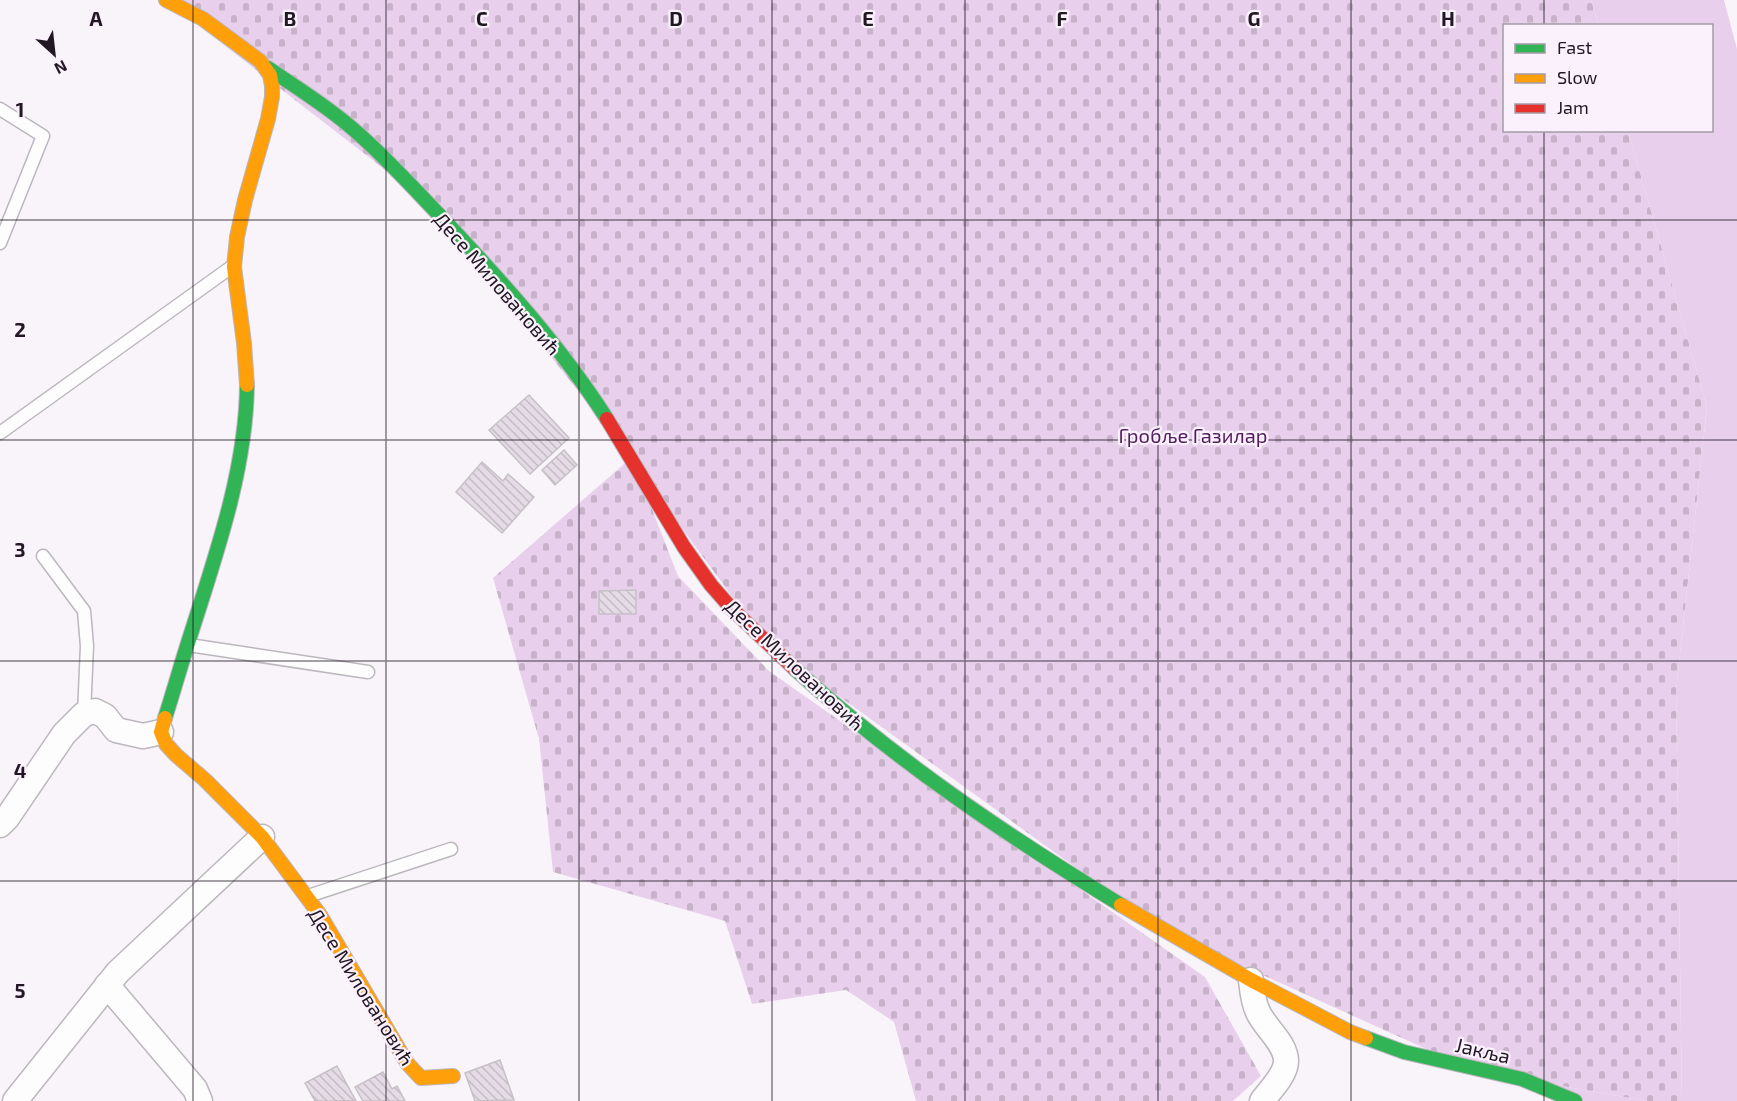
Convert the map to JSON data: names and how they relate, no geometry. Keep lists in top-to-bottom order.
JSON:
{
  "streets": {
    "street": ["Десе Миловановић", "Јакља"]
  },
  "crossings": [
    ["Десе Миловановић", "Јакља"]
  ],
  "parks": ["Гробље Газилар"],
  "legend": ["Fast", "Slow", "Jam"],
  "north": "bottom right",
  "grid": {
    "columns": [
      "A",
      "B",
      "C",
      "D",
      "E",
      "F",
      "G",
      "H"
    ],
    "rows": [
      "1",
      "2",
      "3",
      "4",
      "5"
    ]
  }
}
